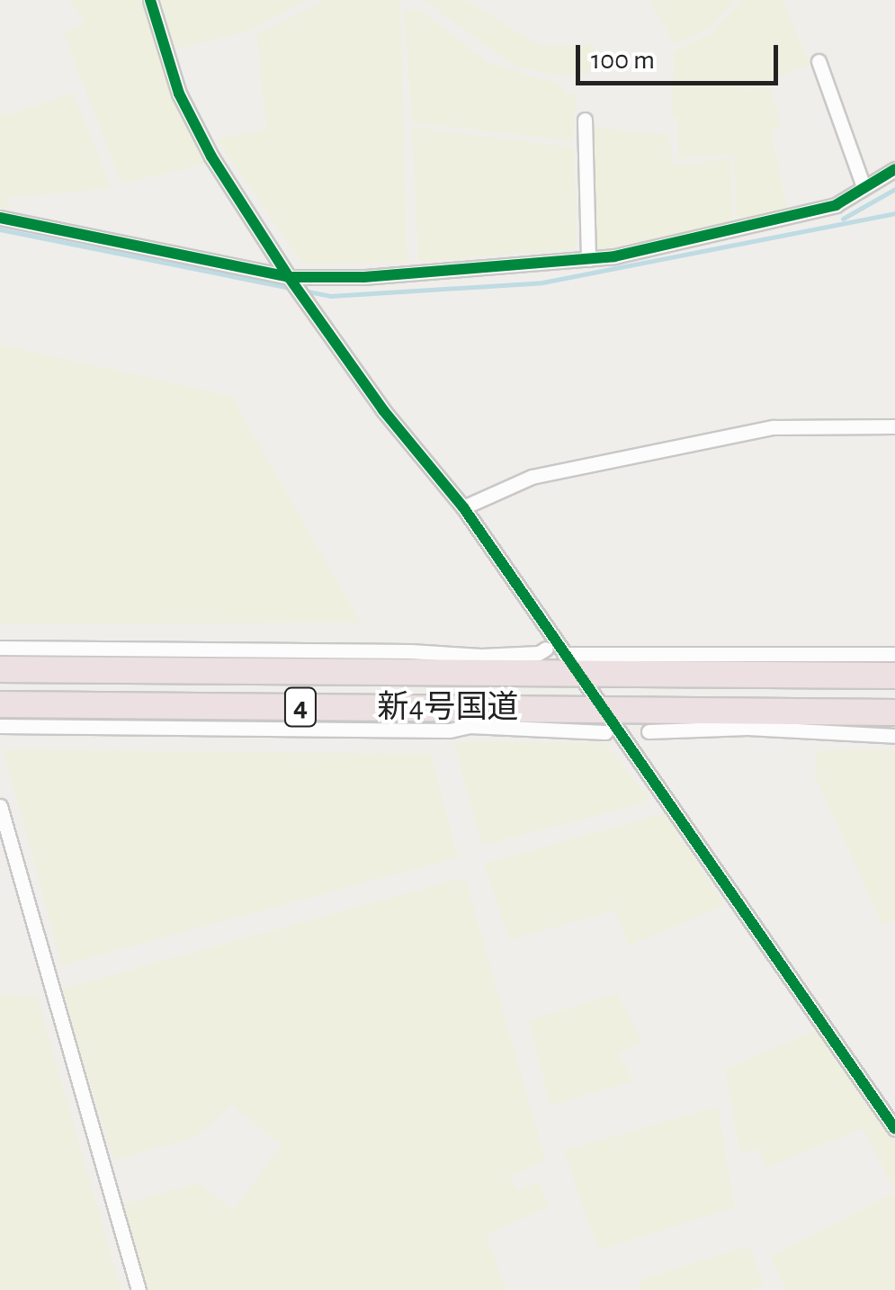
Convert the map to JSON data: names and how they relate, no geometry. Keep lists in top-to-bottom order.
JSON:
{
  "streets": {
    "highway": ["4", "新4号国道"]
  },
  "scale_bar": "100 m"
}
